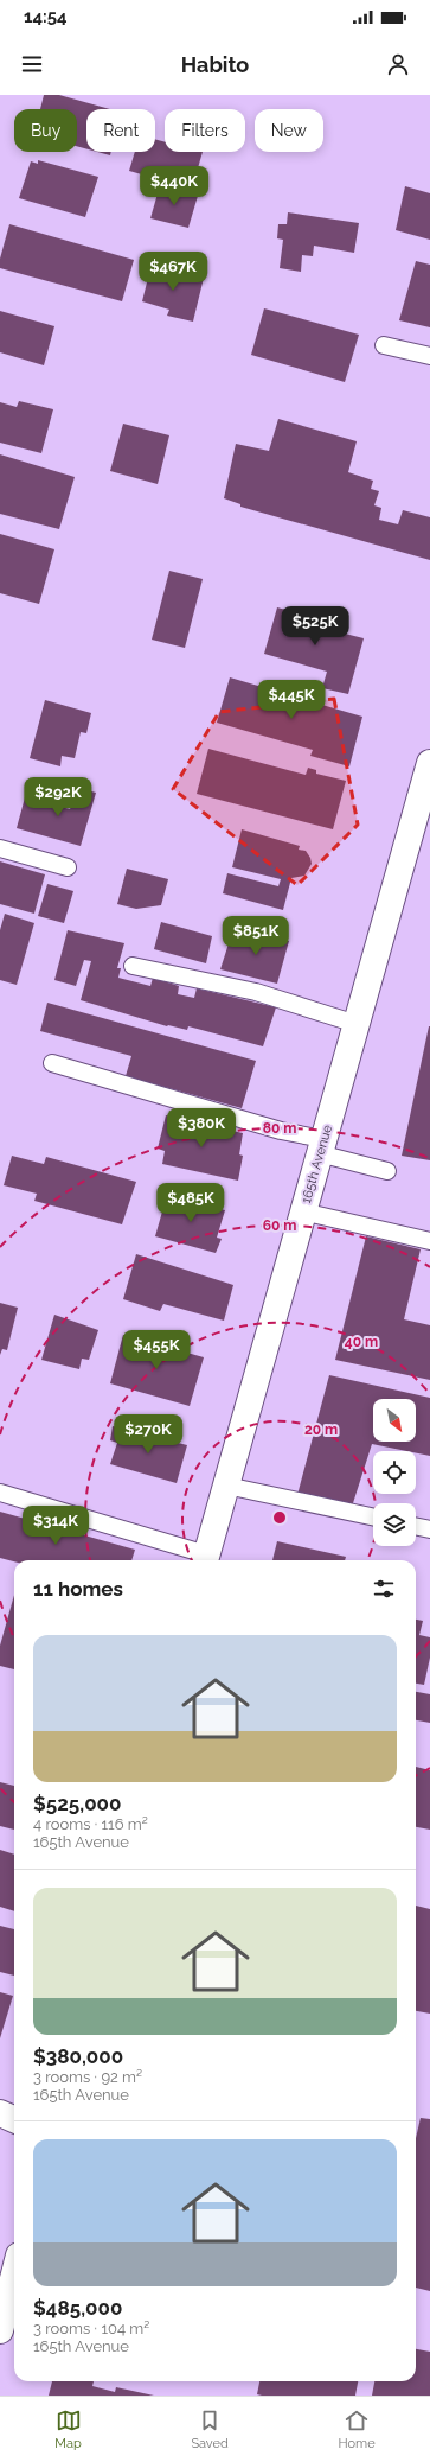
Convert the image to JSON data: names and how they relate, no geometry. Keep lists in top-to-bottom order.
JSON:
{
  "streets": {
    "street": ["165th Avenue"]
  },
  "north": "bottom right",
  "page": {
    "status": "14:54",
    "header": "Habito",
    "chip": [
      "Buy",
      "Rent",
      "Filters",
      "New"
    ],
    "price": [
      "$440K",
      "$467K",
      "$525K",
      "$445K",
      "$292K",
      "$851K",
      "$380K",
      "$485K",
      "$455K",
      "$270K",
      "$314K"
    ],
    "heading": "11 homes",
    "list": [
      {
        "name": "$525,000",
        "note": "4 rooms · 116 m² · 165th Avenue"
      },
      {
        "name": "$380,000",
        "note": "3 rooms · 92 m² · 165th Avenue"
      },
      {
        "name": "$485,000",
        "note": "3 rooms · 104 m² · 165th Avenue"
      }
    ],
    "tabs": ["Map", "Saved", "Home"]
  },
  "rings": [
    "80 m",
    "60 m",
    "40 m",
    "20 m"
  ]
}
